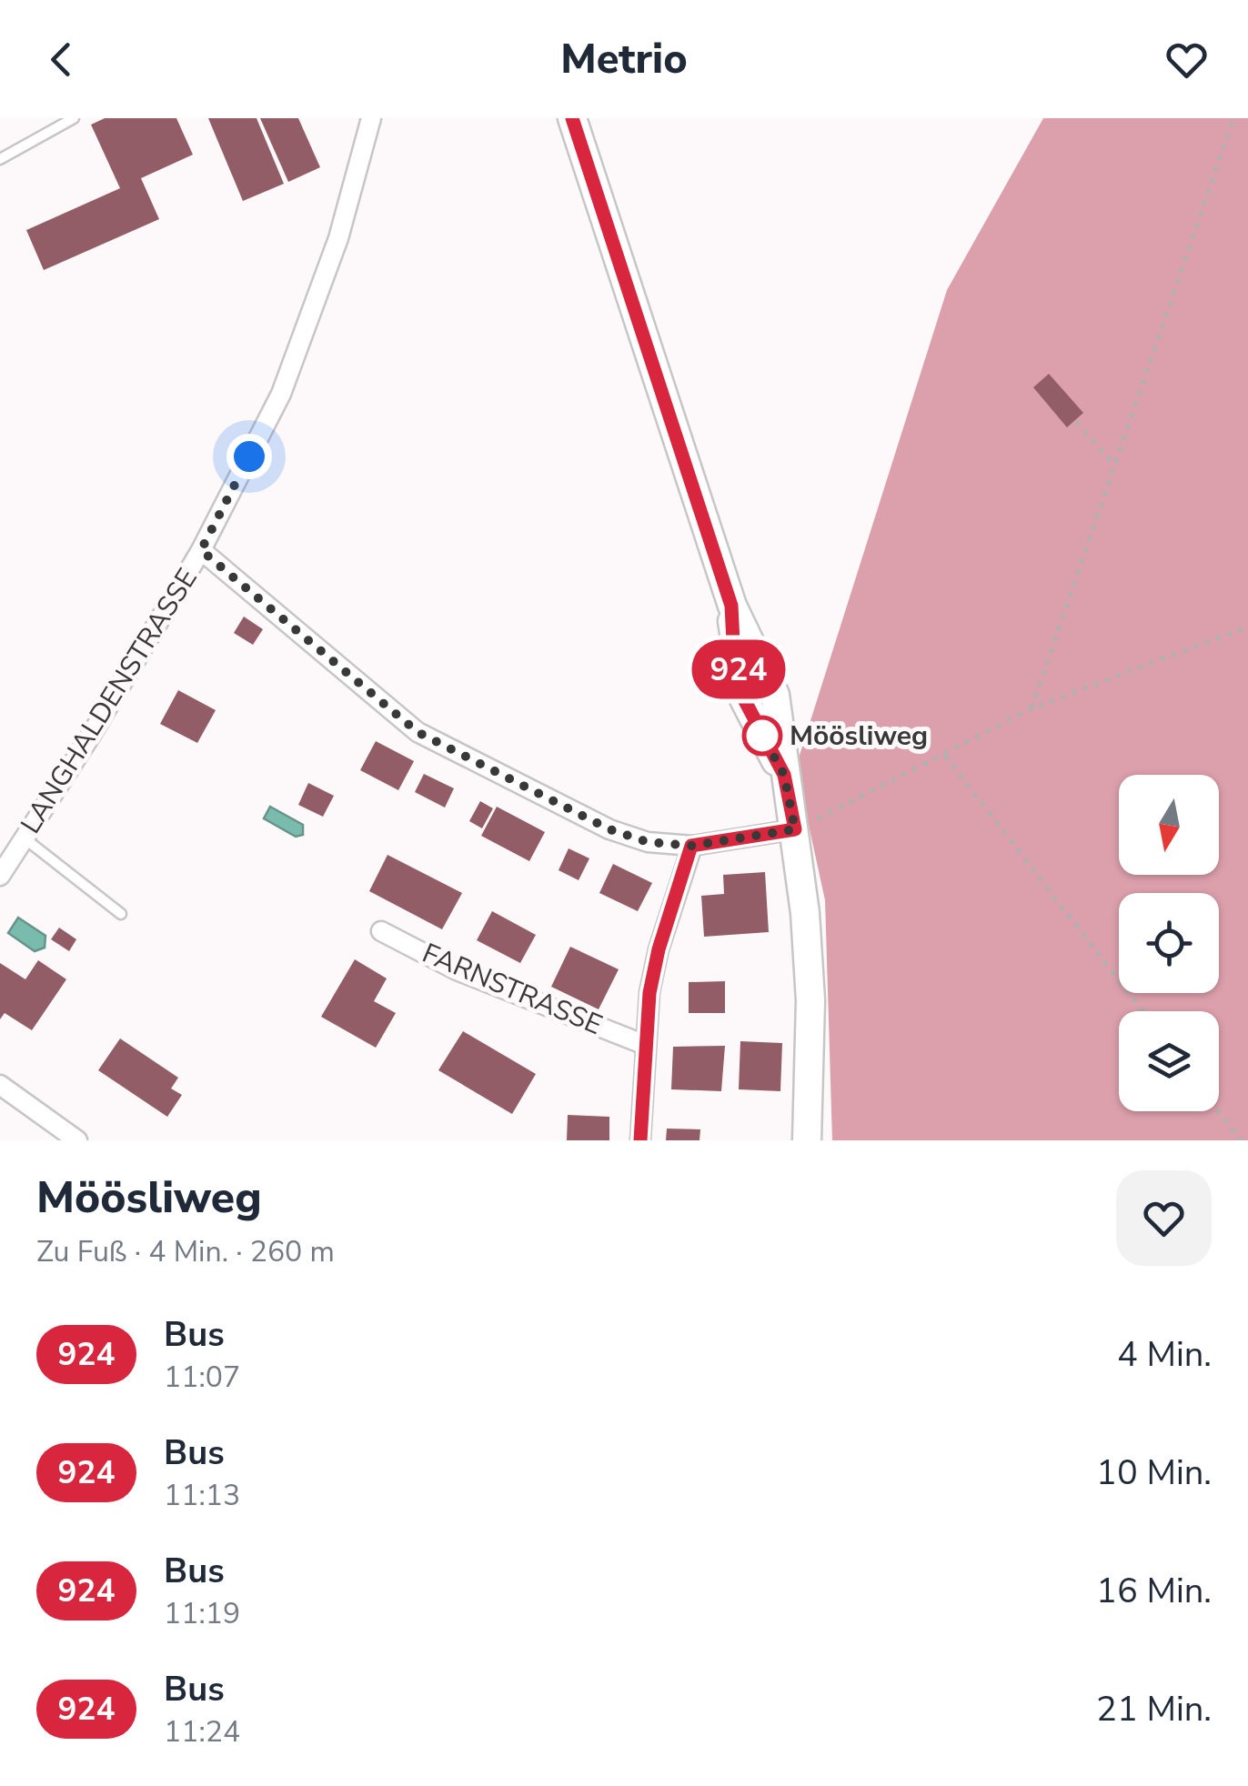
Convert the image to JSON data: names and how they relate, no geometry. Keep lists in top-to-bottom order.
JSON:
{
  "streets": {
    "street": ["LANGHALDENSTRASSE", "FARNSTRASSE"]
  },
  "places": ["Möösliweg"],
  "lines": ["bus line 924"],
  "north": "bottom",
  "page": {
    "header": "Metrio",
    "on_map": "924",
    "heading": ["Möösliweg", "Zu Fuß · 4 Min. · 260 m"],
    "list": [
      {
        "mark": "924",
        "name": "Bus",
        "note": "11:07",
        "value": "4 Min."
      },
      {
        "mark": "924",
        "name": "Bus",
        "note": "11:13",
        "value": "10 Min."
      },
      {
        "mark": "924",
        "name": "Bus",
        "note": "11:19",
        "value": "16 Min."
      },
      {
        "mark": "924",
        "name": "Bus",
        "note": "11:24",
        "value": "21 Min."
      }
    ]
  }
}
